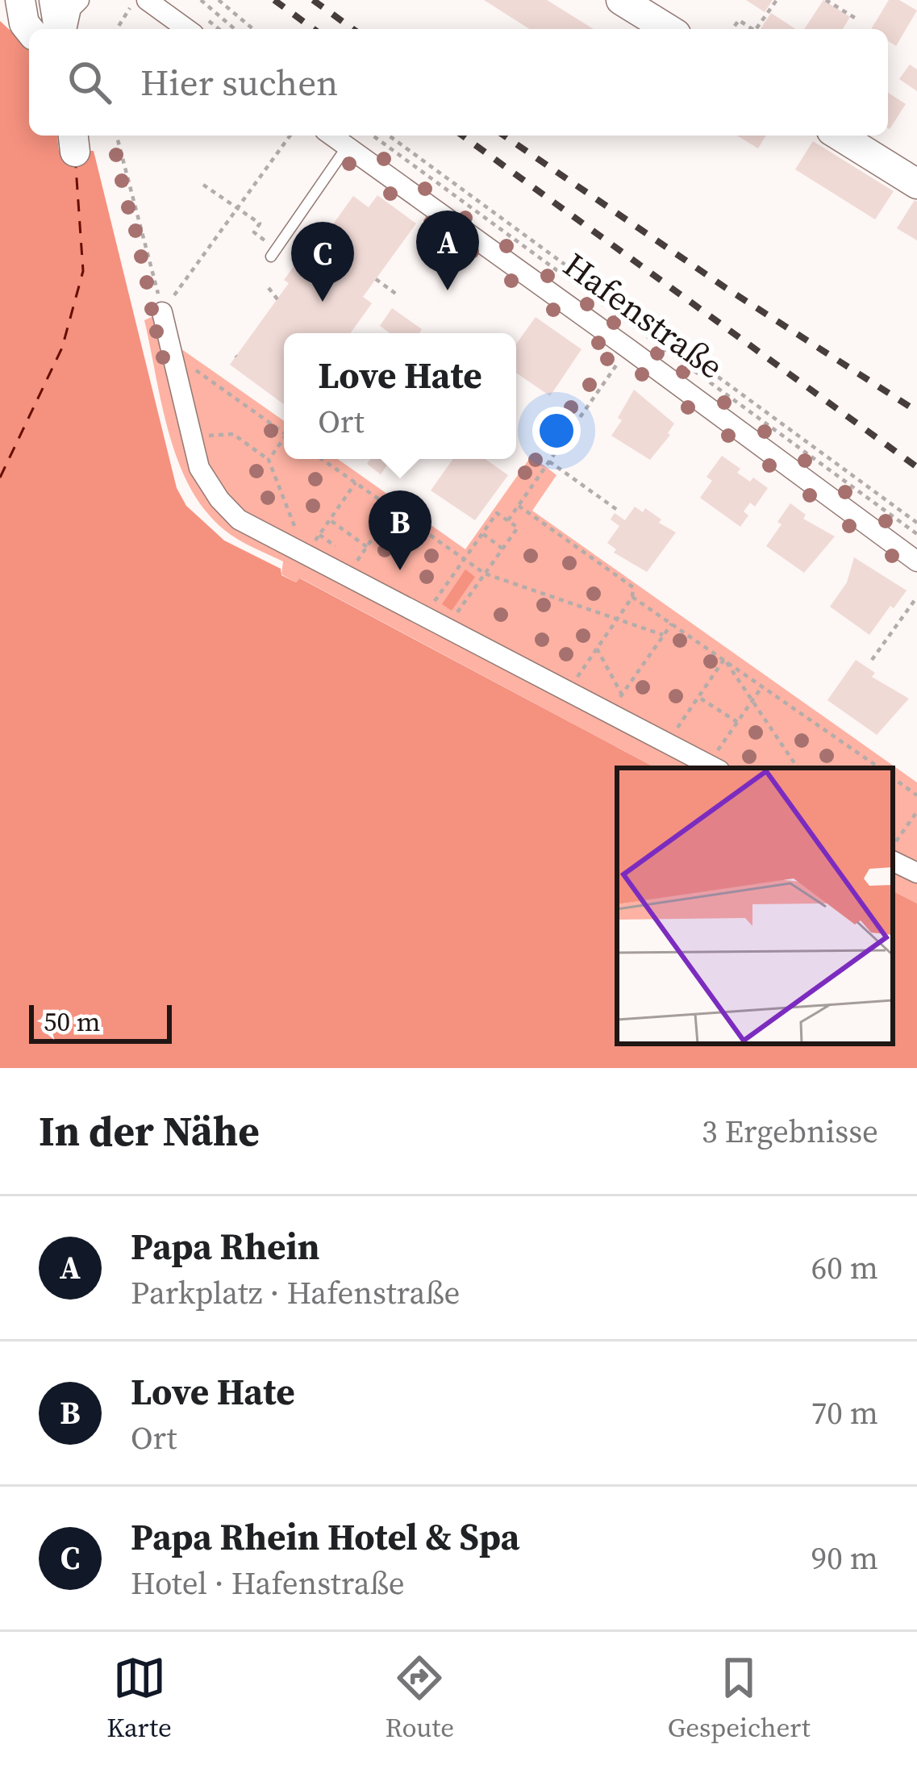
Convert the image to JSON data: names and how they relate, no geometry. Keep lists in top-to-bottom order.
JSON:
{
  "streets": {
    "street": ["Hafenstraße"]
  },
  "scale_bar": "50 m",
  "page": {
    "search": "Hier suchen",
    "pins": ["A", "C", "B"],
    "popup": ["Love Hate", "Ort"],
    "scale": "50 m",
    "heading": ["In der Nähe", "3 Ergebnisse"],
    "list": [
      {
        "mark": "A",
        "name": "Papa Rhein",
        "note": "Parkplatz · Hafenstraße",
        "value": "60 m"
      },
      {
        "mark": "B",
        "name": "Love Hate",
        "note": "Ort",
        "value": "70 m"
      },
      {
        "mark": "C",
        "name": "Papa Rhein Hotel & Spa",
        "note": "Hotel · Hafenstraße",
        "value": "90 m"
      }
    ],
    "nav": ["Karte", "Route", "Gespeichert"]
  }
}
